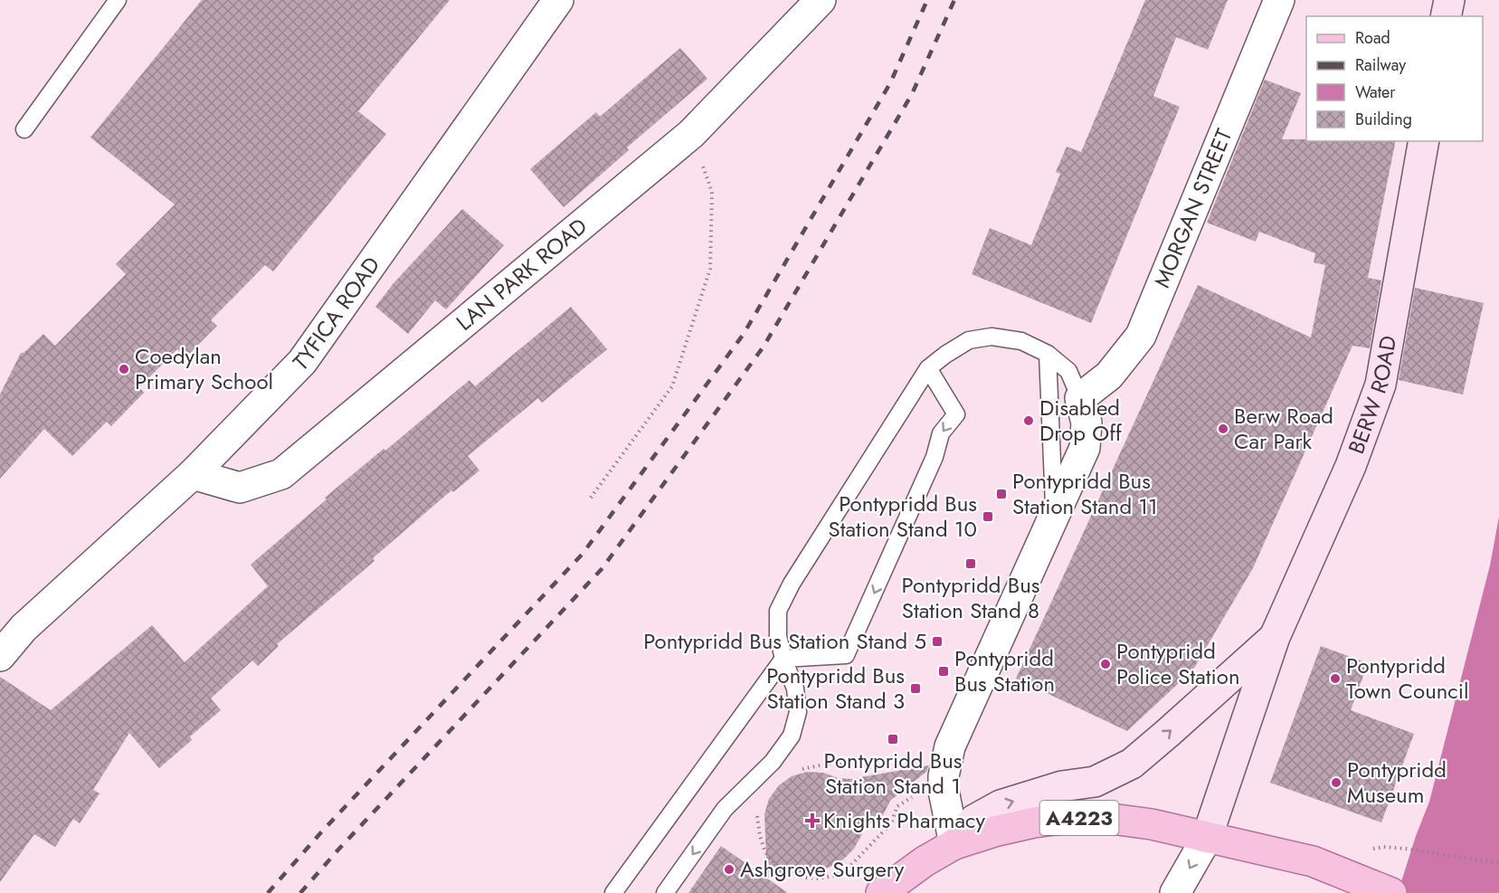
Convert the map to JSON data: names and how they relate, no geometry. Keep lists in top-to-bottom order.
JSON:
{
  "streets": {
    "main road": ["BERW ROAD", "A4223"],
    "street": ["MORGAN STREET", "LAN PARK ROAD", "TYFICA ROAD"]
  },
  "crossings": [
    ["LAN PARK ROAD", "TYFICA ROAD"],
    ["BERW ROAD", "A4223"]
  ],
  "places": {
    "other": [
      "Coedylan Primary School",
      "Disabled Drop Off",
      "Berw Road Car Park",
      "Pontypridd Police Station",
      "Pontypridd Town Council",
      "Pontypridd Museum",
      "Ashgrove Surgery"
    ],
    "transit": [
      "Pontypridd Bus Station Stand 11",
      "Pontypridd Bus Station Stand 10",
      "Pontypridd Bus Station Stand 8",
      "Pontypridd Bus Station Stand 5",
      "Pontypridd Bus Station",
      "Pontypridd Bus Station Stand 3",
      "Pontypridd Bus Station Stand 1"
    ],
    "health": ["Knights Pharmacy"]
  },
  "legend": [
    "Road",
    "Railway",
    "Water",
    "Building"
  ]
}
